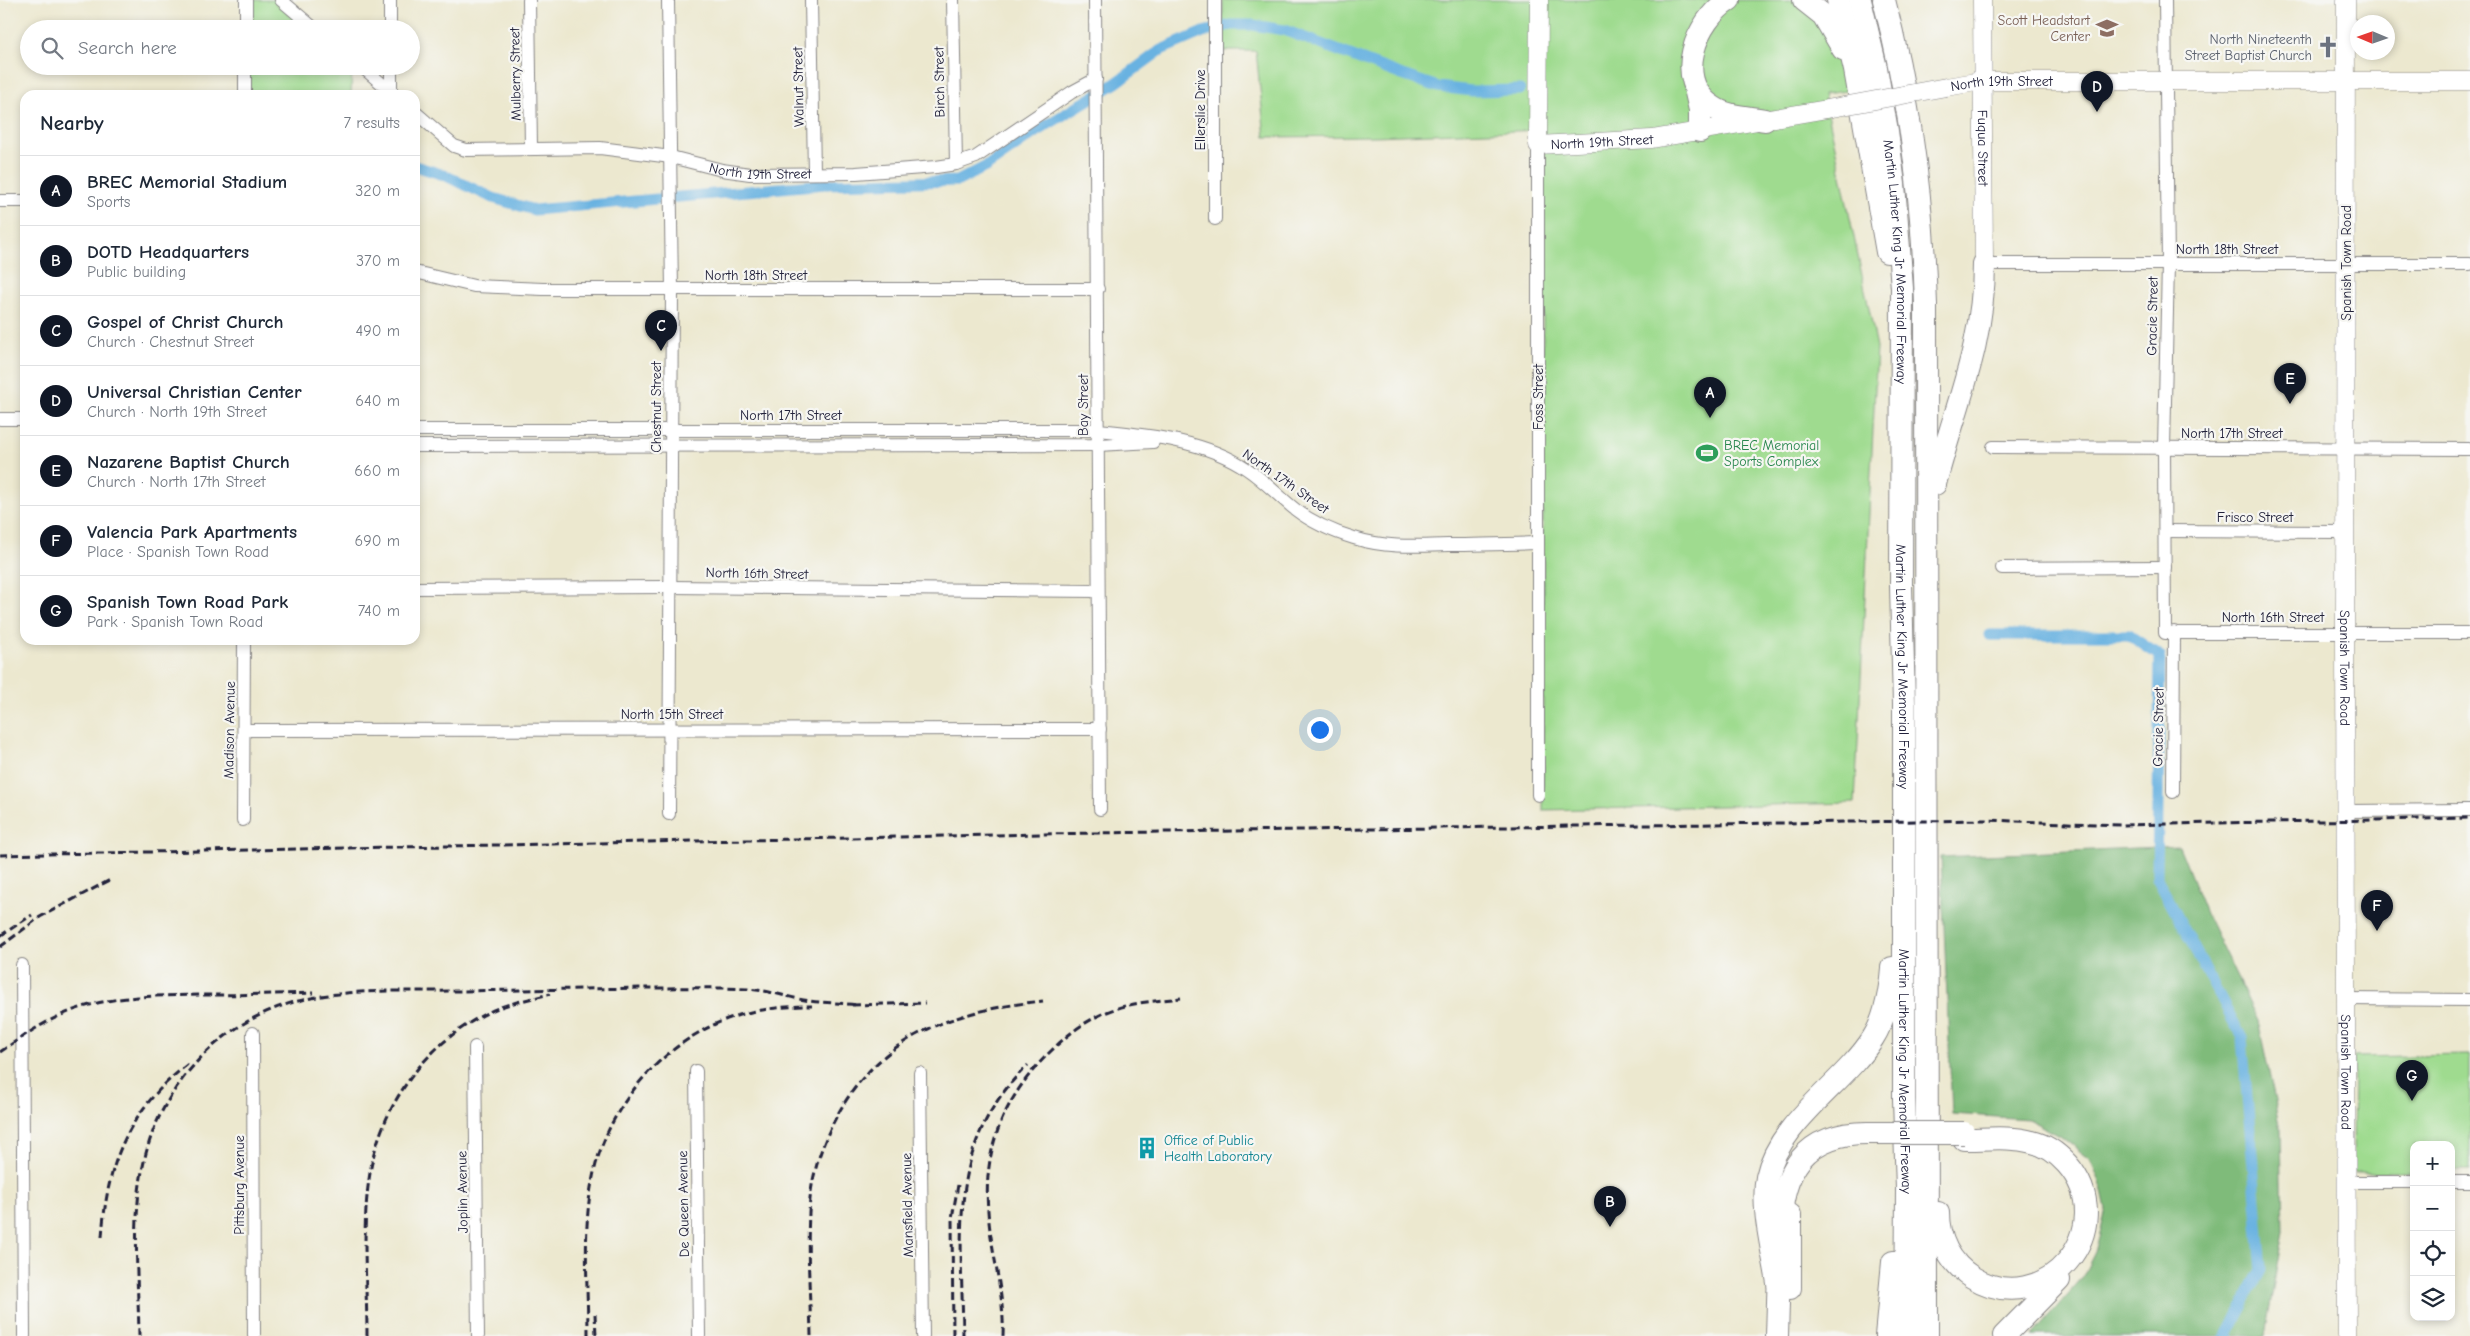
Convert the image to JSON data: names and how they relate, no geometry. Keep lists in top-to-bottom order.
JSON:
{
  "streets": {
    "highway": ["Martin Luther King Jr Memorial Freeway"],
    "street": [
      "Mulberry Street",
      "Birch Street",
      "North 19th Street",
      "Walnut Street",
      "Ellerslie Drive",
      "Fuqua Street",
      "North 18th Street",
      "Spanish Town Road",
      "Gracie Street",
      "Foss Street",
      "Bay Street",
      "Chestnut Street",
      "North 17th Street",
      "Frisco Street",
      "North 16th Street",
      "North 15th Street",
      "Madison Avenue",
      "Pittsburg Avenue",
      "Joplin Avenue",
      "De Queen Avenue",
      "Mansfield Avenue"
    ]
  },
  "crossings": [
    ["Mulberry Street", "North 19th Street"],
    ["Birch Street", "North 19th Street"],
    ["North 19th Street", "Walnut Street"],
    ["North 19th Street", "Fuqua Street"],
    ["North 19th Street", "Spanish Town Road"],
    ["North 19th Street", "Gracie Street"],
    ["North 19th Street", "Foss Street"],
    ["North 19th Street", "Bay Street"],
    ["North 19th Street", "Chestnut Street"],
    ["Fuqua Street", "North 18th Street"],
    ["North 18th Street", "Spanish Town Road"],
    ["North 18th Street", "Gracie Street"],
    ["North 18th Street", "Bay Street"],
    ["North 18th Street", "Chestnut Street"],
    ["Spanish Town Road", "North 17th Street"],
    ["Spanish Town Road", "Frisco Street"],
    ["Spanish Town Road", "North 16th Street"],
    ["Gracie Street", "North 17th Street"],
    ["Gracie Street", "Frisco Street"],
    ["Gracie Street", "North 16th Street"],
    ["Foss Street", "North 17th Street"],
    ["Bay Street", "North 17th Street"],
    ["Bay Street", "North 16th Street"],
    ["Bay Street", "North 15th Street"],
    ["Chestnut Street", "North 17th Street"],
    ["Chestnut Street", "North 16th Street"],
    ["Chestnut Street", "North 15th Street"],
    ["North 15th Street", "Madison Avenue"]
  ],
  "places": {
    "school or university": ["Scott Headstart Center"],
    "church": ["North Nineteenth Street Baptist Church"],
    "sports": ["BREC Memorial Sports Complex"],
    "building": ["Office of Public Health Laboratory"]
  },
  "north": "left",
  "page": {
    "search": "Search here",
    "pins": [
      "D",
      "C",
      "E",
      "A",
      "F",
      "G",
      "B"
    ],
    "heading": ["Nearby", "7 results"],
    "list": [
      {
        "mark": "A",
        "name": "BREC Memorial Stadium",
        "note": "Sports",
        "value": "320 m"
      },
      {
        "mark": "B",
        "name": "DOTD Headquarters",
        "note": "Public building",
        "value": "370 m"
      },
      {
        "mark": "C",
        "name": "Gospel of Christ Church",
        "note": "Church · Chestnut Street",
        "value": "490 m"
      },
      {
        "mark": "D",
        "name": "Universal Christian Center",
        "note": "Church · North 19th Street",
        "value": "640 m"
      },
      {
        "mark": "E",
        "name": "Nazarene Baptist Church",
        "note": "Church · North 17th Street",
        "value": "660 m"
      },
      {
        "mark": "F",
        "name": "Valencia Park Apartments",
        "note": "Place · Spanish Town Road",
        "value": "690 m"
      },
      {
        "mark": "G",
        "name": "Spanish Town Road Park",
        "note": "Park · Spanish Town Road",
        "value": "740 m"
      }
    ],
    "map_buttons": ["+", "−"]
  }
}
